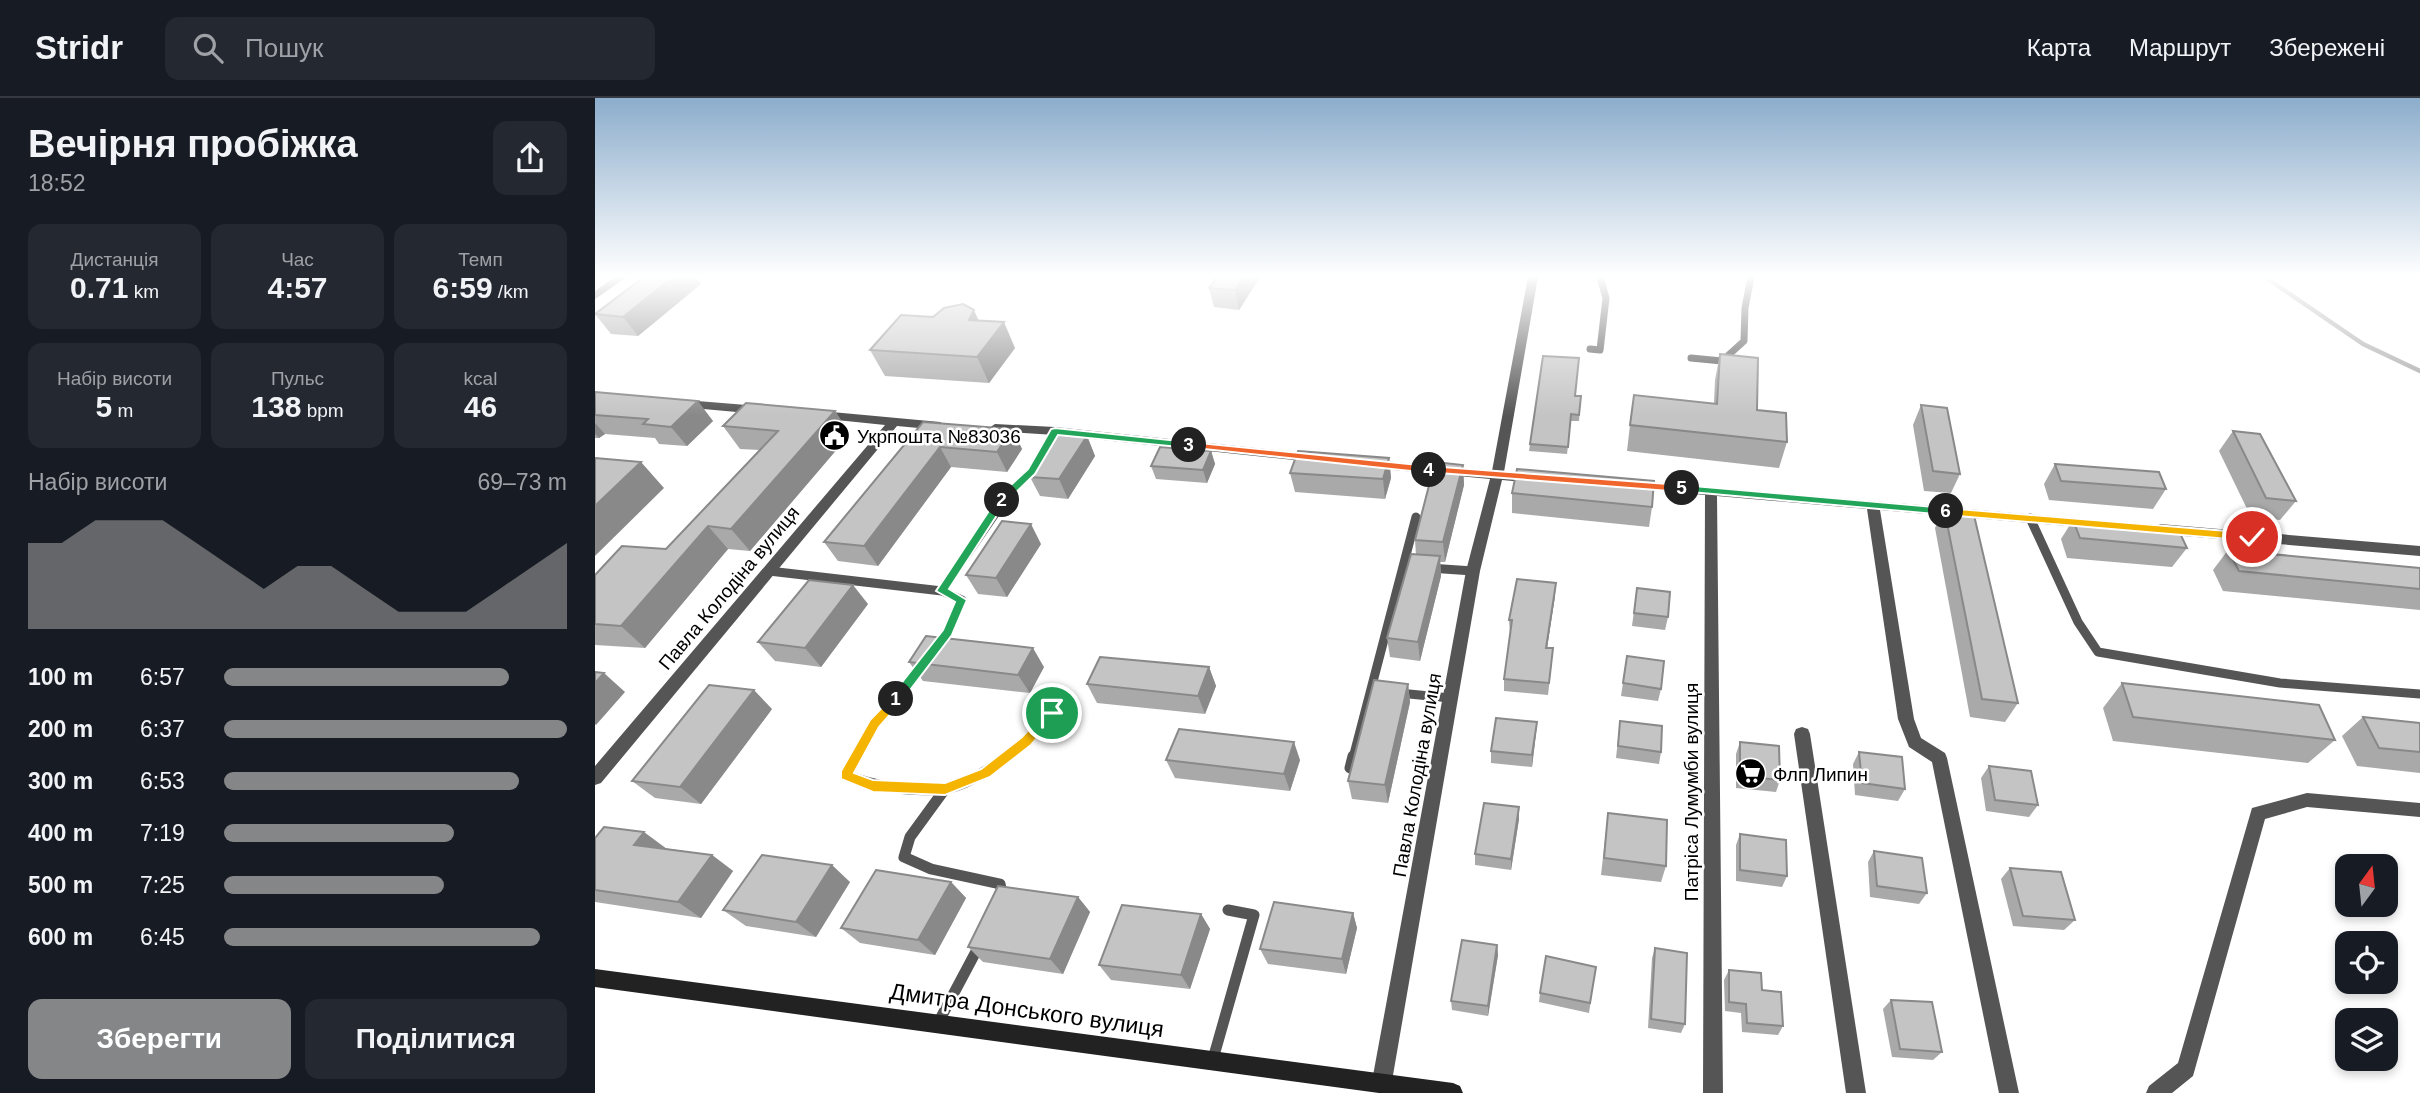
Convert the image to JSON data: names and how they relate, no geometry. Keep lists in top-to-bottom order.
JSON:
{
  "streets": {
    "street": ["Павла Колодіна вулиця", "Патріса Лумумби вулиця", "Дмитра Донського вулиця"]
  },
  "crossings": [
    ["Павла Колодіна вулиця", "Дмитра Донського вулиця"]
  ],
  "places": {
    "public building": ["Укрпошта №83036"],
    "supermarket": ["Флп Липин"]
  },
  "north": "top",
  "page": {
    "header": "Stridr",
    "search": "Пошук",
    "nav": ["Карта", "Маршрут", "Збережені"],
    "heading": ["Вечірня пробіжка", "18:52"],
    "stats": [
      ["Дистанція", "0.71 km"],
      ["Час", "4:57"],
      ["Темп", "6:59 /km"],
      ["Набір висоти", "5 m"],
      ["Пульс", "138 bpm"],
      ["kcal", "46"]
    ],
    "pins": [
      "3",
      "4",
      "5",
      "2",
      "6",
      "1"
    ],
    "chart": ["Набір висоти", "69–73 m"],
    "list": [
      {
        "name": "100 m",
        "note": "6:57"
      },
      {
        "name": "200 m",
        "note": "6:37"
      },
      {
        "name": "300 m",
        "note": "6:53"
      },
      {
        "name": "400 m",
        "note": "7:19"
      },
      {
        "name": "500 m",
        "note": "7:25"
      },
      {
        "name": "600 m",
        "note": "6:45"
      }
    ],
    "buttons": ["Зберегти", "Поділитися"]
  }
}
